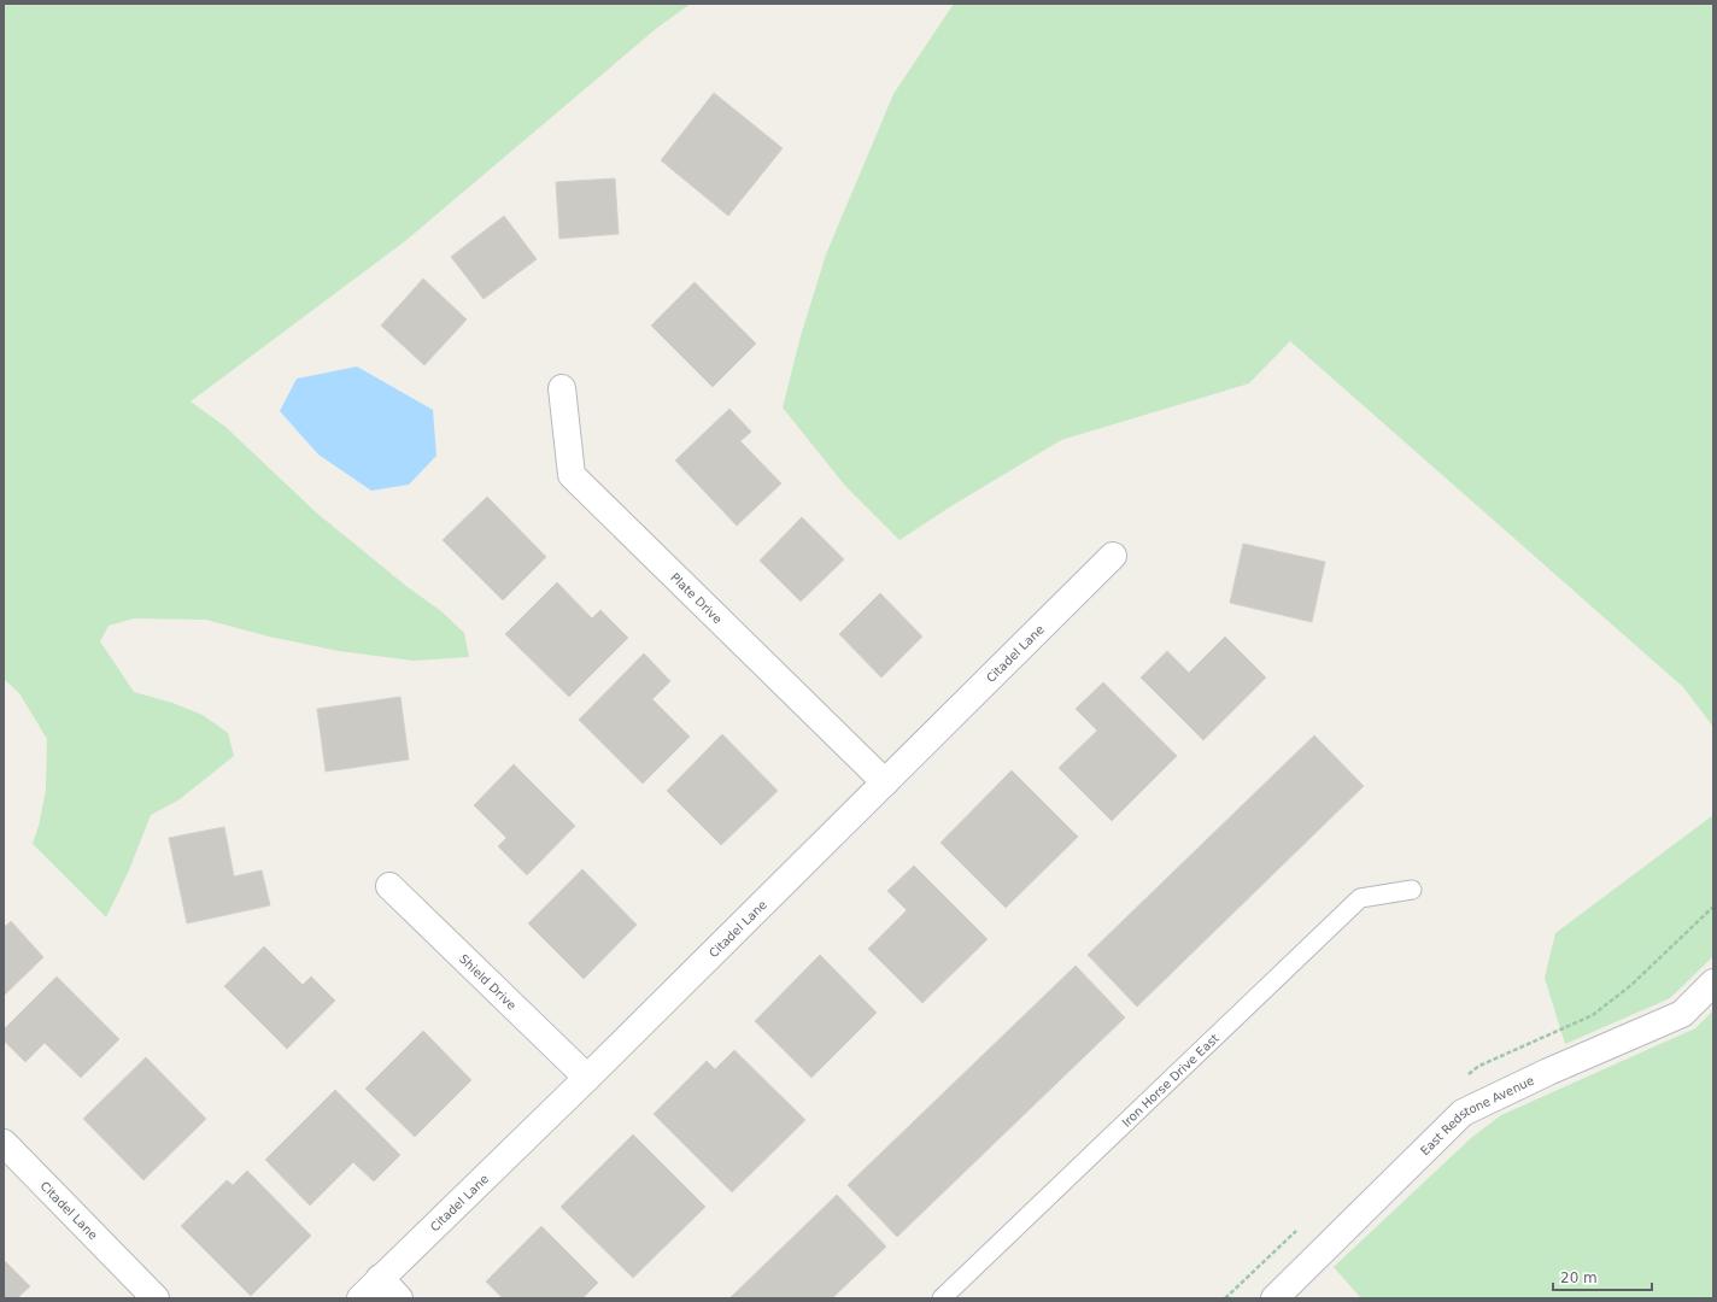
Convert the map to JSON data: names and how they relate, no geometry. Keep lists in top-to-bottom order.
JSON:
{
  "streets": {
    "street": [
      "Plate Drive",
      "Citadel Lane",
      "Shield Drive",
      "East Redstone Avenue"
    ],
    "lane": ["Iron Horse Drive East"]
  },
  "crossings": [
    ["Plate Drive", "Citadel Lane"],
    ["Citadel Lane", "Shield Drive"]
  ],
  "scale_bar": "20 m"
}
